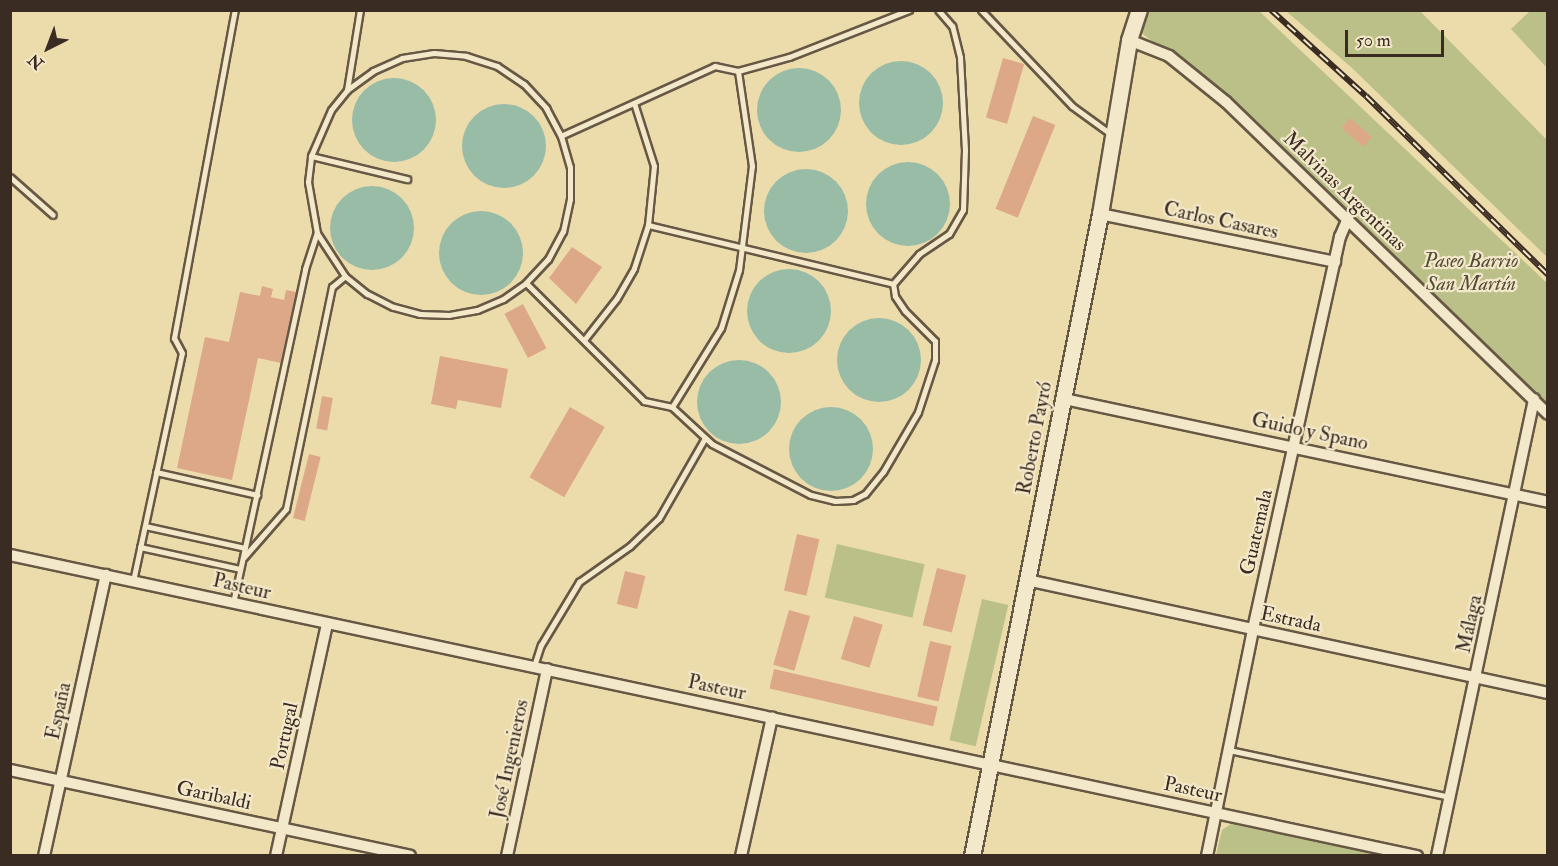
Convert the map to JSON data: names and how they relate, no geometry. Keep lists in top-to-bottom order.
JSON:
{
  "streets": {
    "street": [
      "Malvinas Argentinas",
      "Carlos Casares",
      "Guido y Spano",
      "Roberto Payró",
      "Guatemala",
      "Pasteur",
      "Estrada",
      "Málaga",
      "España",
      "Portugal",
      "José Ingenieros",
      "Garibaldi"
    ]
  },
  "crossings": [
    ["Malvinas Argentinas", "Roberto Payró"],
    ["Malvinas Argentinas", "Guatemala"],
    ["Malvinas Argentinas", "Málaga"],
    ["Carlos Casares", "Roberto Payró"],
    ["Carlos Casares", "Guatemala"],
    ["Guido y Spano", "Roberto Payró"],
    ["Guido y Spano", "Guatemala"],
    ["Guido y Spano", "Málaga"],
    ["Roberto Payró", "Pasteur"],
    ["Roberto Payró", "Estrada"],
    ["Guatemala", "Pasteur"],
    ["Guatemala", "Estrada"],
    ["Pasteur", "España"],
    ["Pasteur", "Portugal"],
    ["Pasteur", "José Ingenieros"],
    ["Estrada", "Málaga"],
    ["España", "Garibaldi"],
    ["Portugal", "Garibaldi"]
  ],
  "parks": ["Paseo Barrio San Martín"],
  "scale_bar": "50 m",
  "north": "bottom left"
}
